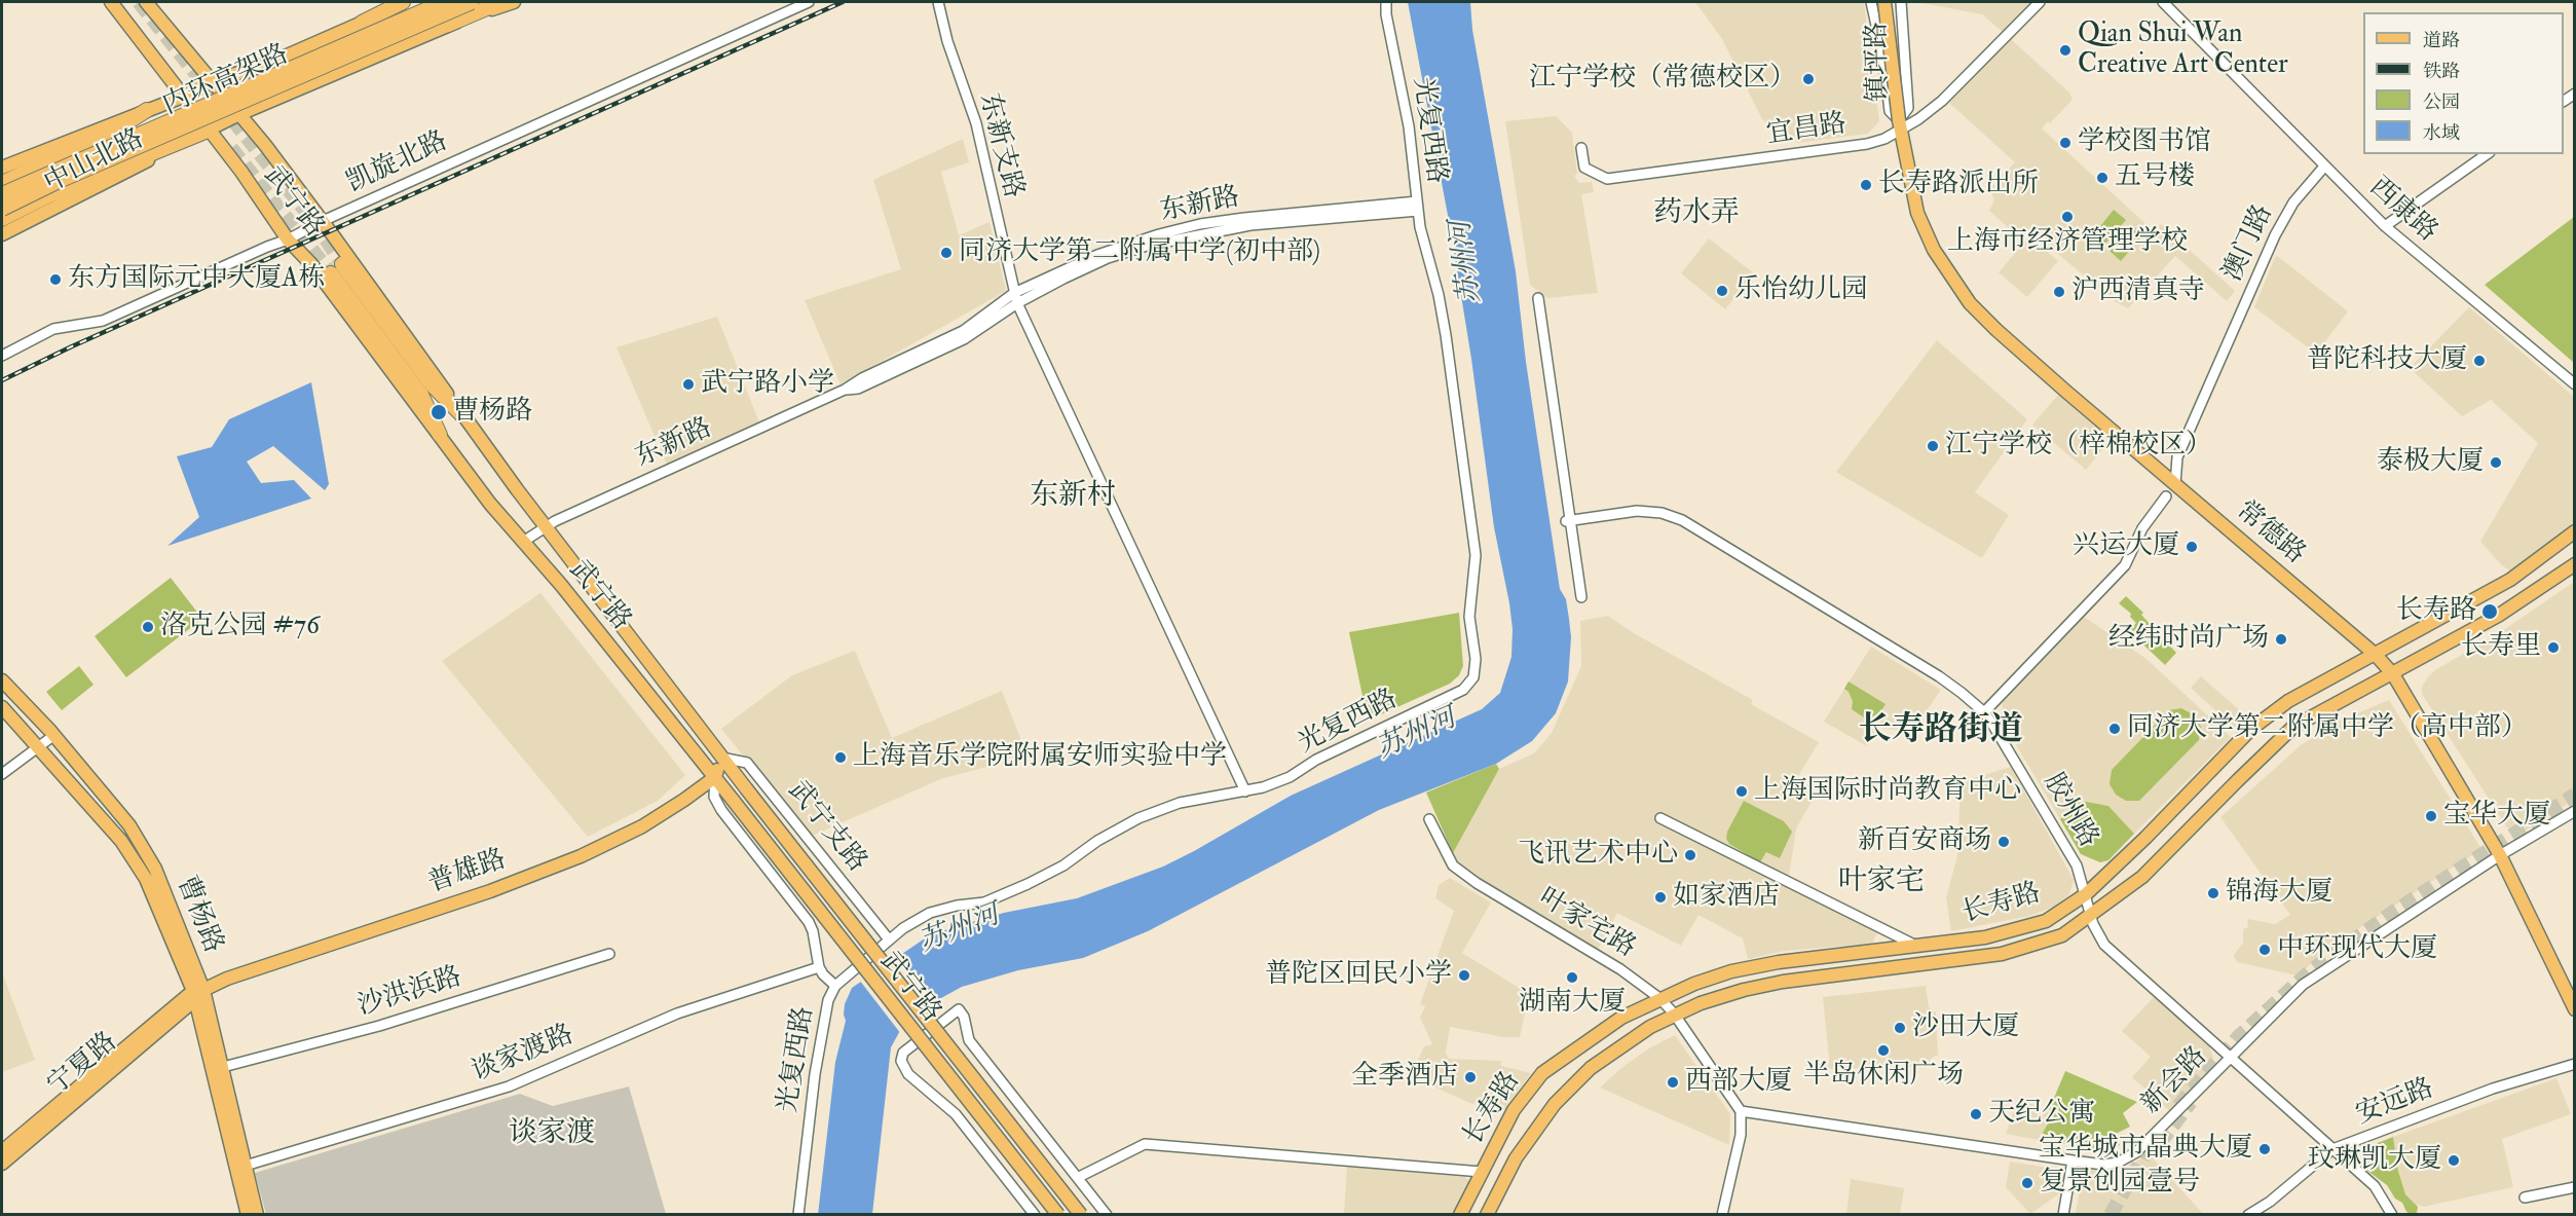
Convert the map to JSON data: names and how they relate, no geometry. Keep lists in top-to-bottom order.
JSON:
{
  "streets": {
    "highway": ["内环高架路"],
    "main road": [
      "镇坪路",
      "中山北路",
      "武宁路",
      "常德路",
      "普雄路",
      "长寿路",
      "曹杨路",
      "宁夏路"
    ],
    "street": [
      "光复西路",
      "宜昌路",
      "东新支路",
      "凯旋北路",
      "东新路",
      "西康路",
      "澳门路",
      "胶州路",
      "武宁支路",
      "叶家宅路",
      "沙洪浜路",
      "谈家渡路",
      "新会路",
      "安远路"
    ]
  },
  "crossings": [
    ["镇坪路", "宜昌路"],
    ["镇坪路", "常德路"],
    ["光复西路", "东新支路"],
    ["光复西路", "东新路"],
    ["光复西路", "武宁支路"],
    ["宜昌路", "常德路"],
    ["东新支路", "东新路"],
    ["中山北路", "武宁路"],
    ["凯旋北路", "武宁路"],
    ["武宁路", "东新路"],
    ["武宁路", "武宁支路"],
    ["武宁路", "普雄路"],
    ["西康路", "澳门路"],
    ["澳门路", "常德路"],
    ["常德路", "长寿路"],
    ["常德路", "新会路"],
    ["胶州路", "长寿路"],
    ["胶州路", "新会路"],
    ["胶州路", "安远路"],
    ["普雄路", "曹杨路"],
    ["普雄路", "宁夏路"],
    ["长寿路", "叶家宅路"],
    ["曹杨路", "沙洪浜路"],
    ["曹杨路", "谈家渡路"],
    ["曹杨路", "宁夏路"],
    ["叶家宅路", "新会路"]
  ],
  "districts": [
    "药水弄",
    "东新村",
    "长寿路街道",
    "叶家宅",
    "谈家渡"
  ],
  "water": ["苏州河"],
  "places": [
    "Qian Shui Wan Creative Art Center",
    "江宁学校（常德校区）",
    "学校图书馆",
    "五号楼",
    "长寿路派出所",
    "上海市经济管理学校",
    "同济大学第二附属中学(初中部)",
    "东方国际元中大厦A栋",
    "乐怡幼儿园",
    "沪西清真寺",
    "普陀科技大厦",
    "武宁路小学",
    "曹杨路",
    "江宁学校（梓棉校区）",
    "泰极大厦",
    "兴运大厦",
    "长寿路",
    "洛克公园 #76",
    "经纬时尚广场",
    "长寿里",
    "同济大学第二附属中学（高中部）",
    "上海音乐学院附属安师实验中学",
    "上海国际时尚教育中心",
    "宝华大厦",
    "新百安商场",
    "飞讯艺术中心",
    "锦海大厦",
    "如家酒店",
    "中环现代大厦",
    "普陀区回民小学",
    "湖南大厦",
    "沙田大厦",
    "半岛休闲广场",
    "全季酒店",
    "西部大厦",
    "天纪公寓",
    "宝华城市晶典大厦",
    "玟琳凯大厦",
    "复景创园壹号"
  ],
  "legend": [
    "道路",
    "铁路",
    "公园",
    "水域"
  ]
}
